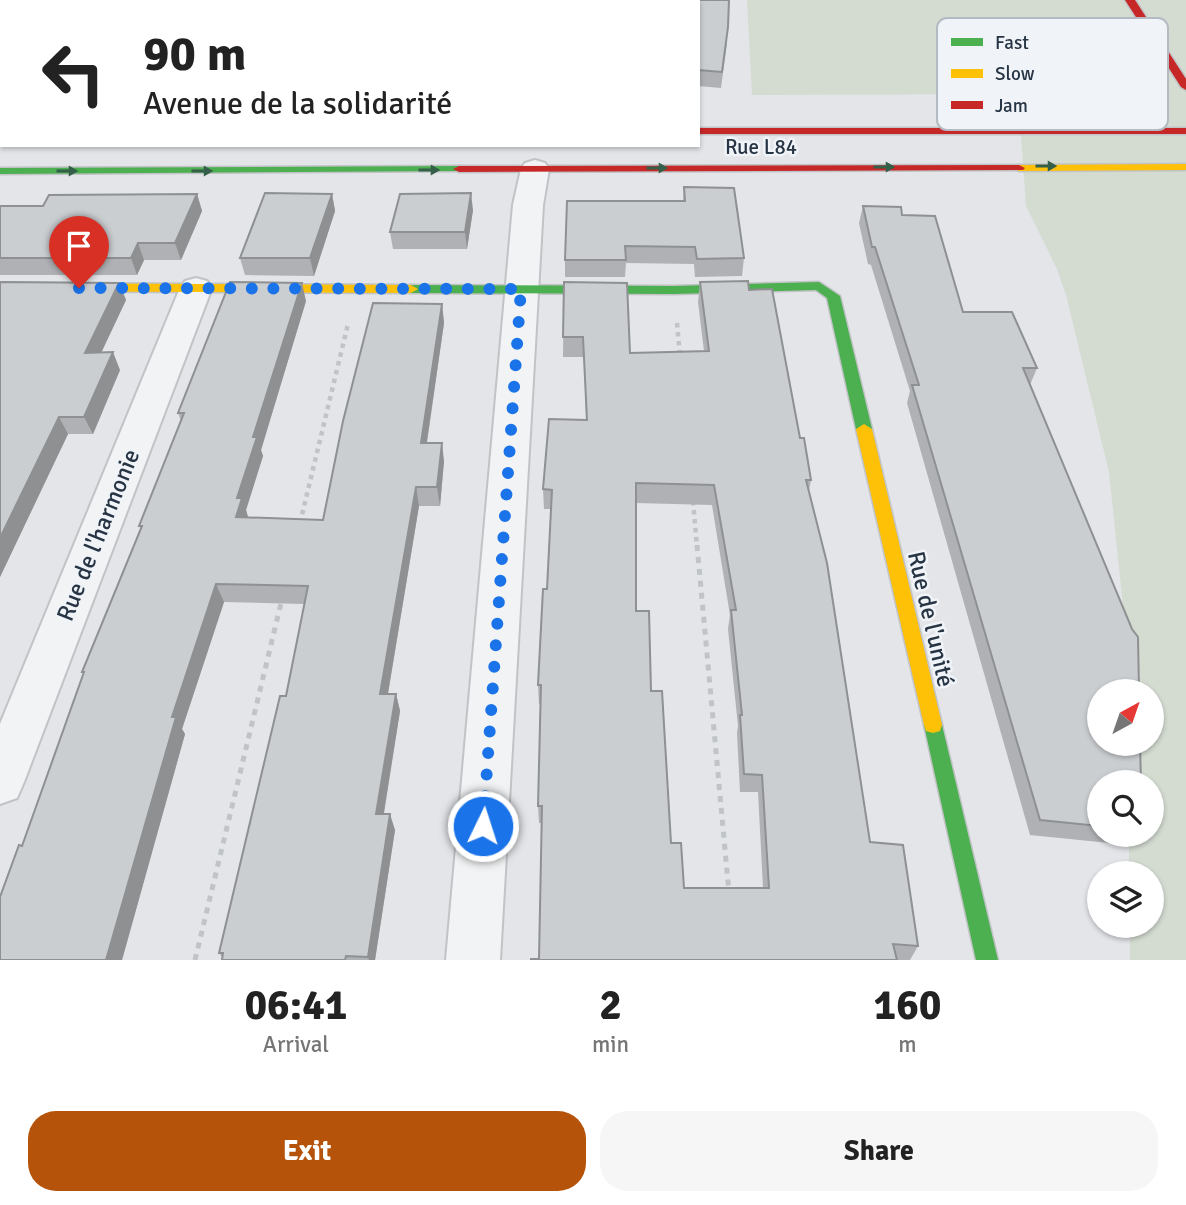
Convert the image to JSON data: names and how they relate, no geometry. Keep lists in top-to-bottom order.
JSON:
{
  "streets": {
    "main road": ["Rue L84", "Rue de l'unité"],
    "street": ["Rue de l'harmonie"]
  },
  "legend": ["Fast", "Slow", "Jam"],
  "north": "top right",
  "page": {
    "turn": ["90 m", "Avenue de la solidarité"],
    "eta": [
      "06:41",
      "Arrival",
      "2",
      "min",
      "160",
      "m"
    ],
    "buttons": ["Exit", "Share"]
  }
}
